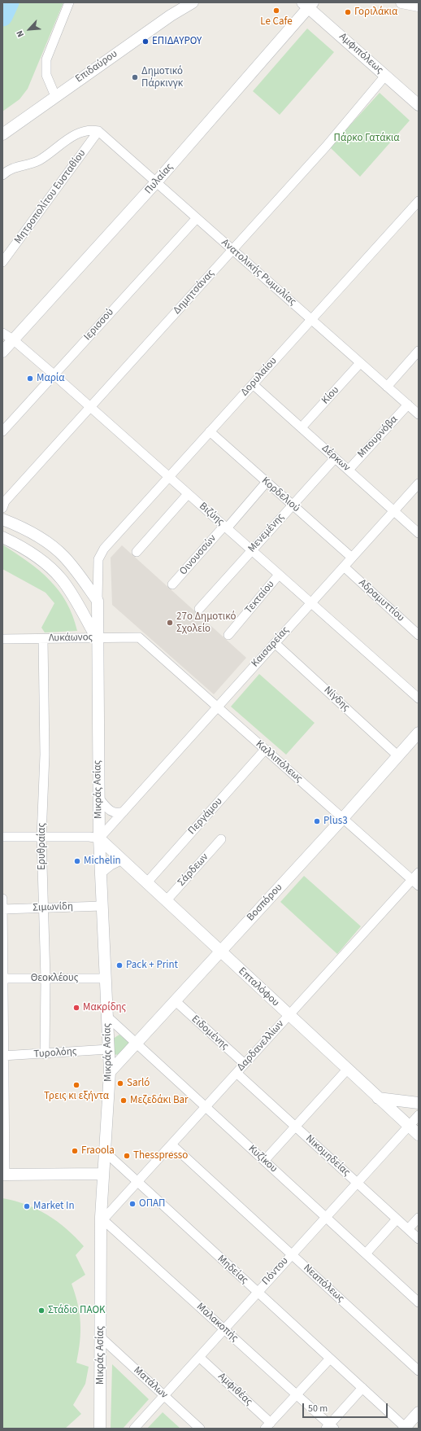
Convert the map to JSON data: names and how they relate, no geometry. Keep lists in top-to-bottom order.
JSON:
{
  "streets": {
    "street": [
      "Αμφιπόλεως",
      "Επιδαύρου",
      "Πυλαίας",
      "Μητροπολίτου Ευσταθίου",
      "Ανατολικής Ρωμυλίας",
      "Δημητσάνας",
      "Ιερισσού",
      "Δορυλαίου",
      "Κίου",
      "Μπουρνόβα",
      "Δέρκων",
      "Κορδελιού",
      "Βιζύης",
      "Μενεμένης",
      "Οινουσσών",
      "Τεκταίου",
      "Αδραμυττίου",
      "Λυκάωνος",
      "Καισαρείας",
      "Νίγδης",
      "Καλλιπόλεως",
      "Μικράς Ασίας",
      "Περγάμου",
      "Ερυθραίας",
      "Σάρδεων",
      "Βοσπόρου",
      "Σιμωνίδη",
      "Θεοκλέους",
      "Επταλόφου",
      "Ειδομένης",
      "Δαρδανελλίων",
      "Τυρολόης",
      "Νικομηδείας",
      "Κυζίκου",
      "Μηδείας",
      "Πόντου",
      "Νεαπόλεως",
      "Μαλακοπής",
      "Ματάλων",
      "Αμφιθέας"
    ]
  },
  "crossings": [
    ["Αμφιπόλεως", "Πυλαίας"],
    ["Αμφιπόλεως", "Δημητσάνας"],
    ["Πυλαίας", "Ανατολικής Ρωμυλίας"],
    ["Πυλαίας", "Βιζύης"],
    ["Μητροπολίτου Ευσταθίου", "Ανατολικής Ρωμυλίας"],
    ["Ανατολικής Ρωμυλίας", "Δημητσάνας"],
    ["Ανατολικής Ρωμυλίας", "Ιερισσού"],
    ["Ανατολικής Ρωμυλίας", "Δορυλαίου"],
    ["Ανατολικής Ρωμυλίας", "Κίου"],
    ["Ανατολικής Ρωμυλίας", "Μπουρνόβα"],
    ["Δημητσάνας", "Βιζύης"],
    ["Ιερισσού", "Βιζύης"],
    ["Δορυλαίου", "Δέρκων"],
    ["Δορυλαίου", "Κορδελιού"],
    ["Δορυλαίου", "Βιζύης"],
    ["Δορυλαίου", "Μικράς Ασίας"],
    ["Κίου", "Δέρκων"],
    ["Μπουρνόβα", "Δέρκων"],
    ["Δέρκων", "Μενεμένης"],
    ["Δέρκων", "Καισαρείας"],
    ["Κορδελιού", "Μενεμένης"],
    ["Κορδελιού", "Οινουσσών"],
    ["Κορδελιού", "Καισαρείας"],
    ["Βιζύης", "Μενεμένης"],
    ["Βιζύης", "Οινουσσών"],
    ["Βιζύης", "Τεκταίου"],
    ["Βιζύης", "Καισαρείας"],
    ["Αδραμυττίου", "Καισαρείας"],
    ["Λυκάωνος", "Καλλιπόλεως"],
    ["Λυκάωνος", "Μικράς Ασίας"],
    ["Λυκάωνος", "Ερυθραίας"],
    ["Καισαρείας", "Νίγδης"],
    ["Καισαρείας", "Καλλιπόλεως"],
    ["Καισαρείας", "Μικράς Ασίας"],
    ["Καισαρείας", "Επταλόφου"],
    ["Νίγδης", "Βοσπόρου"],
    ["Καλλιπόλεως", "Περγάμου"],
    ["Καλλιπόλεως", "Βοσπόρου"],
    ["Καλλιπόλεως", "Δαρδανελλίων"],
    ["Μικράς Ασίας", "Βοσπόρου"],
    ["Μικράς Ασίας", "Σιμωνίδη"],
    ["Μικράς Ασίας", "Θεοκλέους"],
    ["Μικράς Ασίας", "Επταλόφου"],
    ["Μικράς Ασίας", "Δαρδανελλίων"],
    ["Μικράς Ασίας", "Τυρολόης"],
    ["Μικράς Ασίας", "Κυζίκου"],
    ["Μικράς Ασίας", "Μηδείας"],
    ["Μικράς Ασίας", "Μαλακοπής"],
    ["Μικράς Ασίας", "Ματάλων"],
    ["Περγάμου", "Επταλόφου"],
    ["Ερυθραίας", "Σιμωνίδη"],
    ["Ερυθραίας", "Θεοκλέους"],
    ["Ερυθραίας", "Τυρολόης"],
    ["Σάρδεων", "Επταλόφου"],
    ["Βοσπόρου", "Επταλόφου"],
    ["Βοσπόρου", "Ειδομένης"],
    ["Βοσπόρου", "Κυζίκου"],
    ["Επταλόφου", "Δαρδανελλίων"],
    ["Επταλόφου", "Πόντου"],
    ["Ειδομένης", "Δαρδανελλίων"],
    ["Δαρδανελλίων", "Νικομηδείας"],
    ["Δαρδανελλίων", "Κυζίκου"],
    ["Δαρδανελλίων", "Μηδείας"],
    ["Δαρδανελλίων", "Νεαπόλεως"],
    ["Δαρδανελλίων", "Μαλακοπής"],
    ["Νικομηδείας", "Πόντου"],
    ["Κυζίκου", "Πόντου"],
    ["Μηδείας", "Πόντου"],
    ["Πόντου", "Νεαπόλεως"],
    ["Πόντου", "Μαλακοπής"],
    ["Πόντου", "Ματάλων"],
    ["Πόντου", "Αμφιθέας"]
  ],
  "parks": ["Πάρκο Γατάκια"],
  "places": [
    "Le Cafe",
    "Γοριλάκια",
    "ΕΠΙΔΑΥΡΟΥ",
    "Δημοτικό Πάρκινγκ",
    "Μαρία",
    "27ο Δημοτικό Σχολείο",
    "Plus3",
    "Michelin",
    "Pack + Print",
    "Μακρίδης",
    "Sarló",
    "Τρεις κι εξήντα",
    "Μεζεδάκι Bar",
    "Fraoola",
    "Thesspresso",
    "ΟΠΑΠ",
    "Market In",
    "Στάδιο ΠΑΟΚ"
  ],
  "scale_bar": "50 m",
  "north": "bottom left"
}
